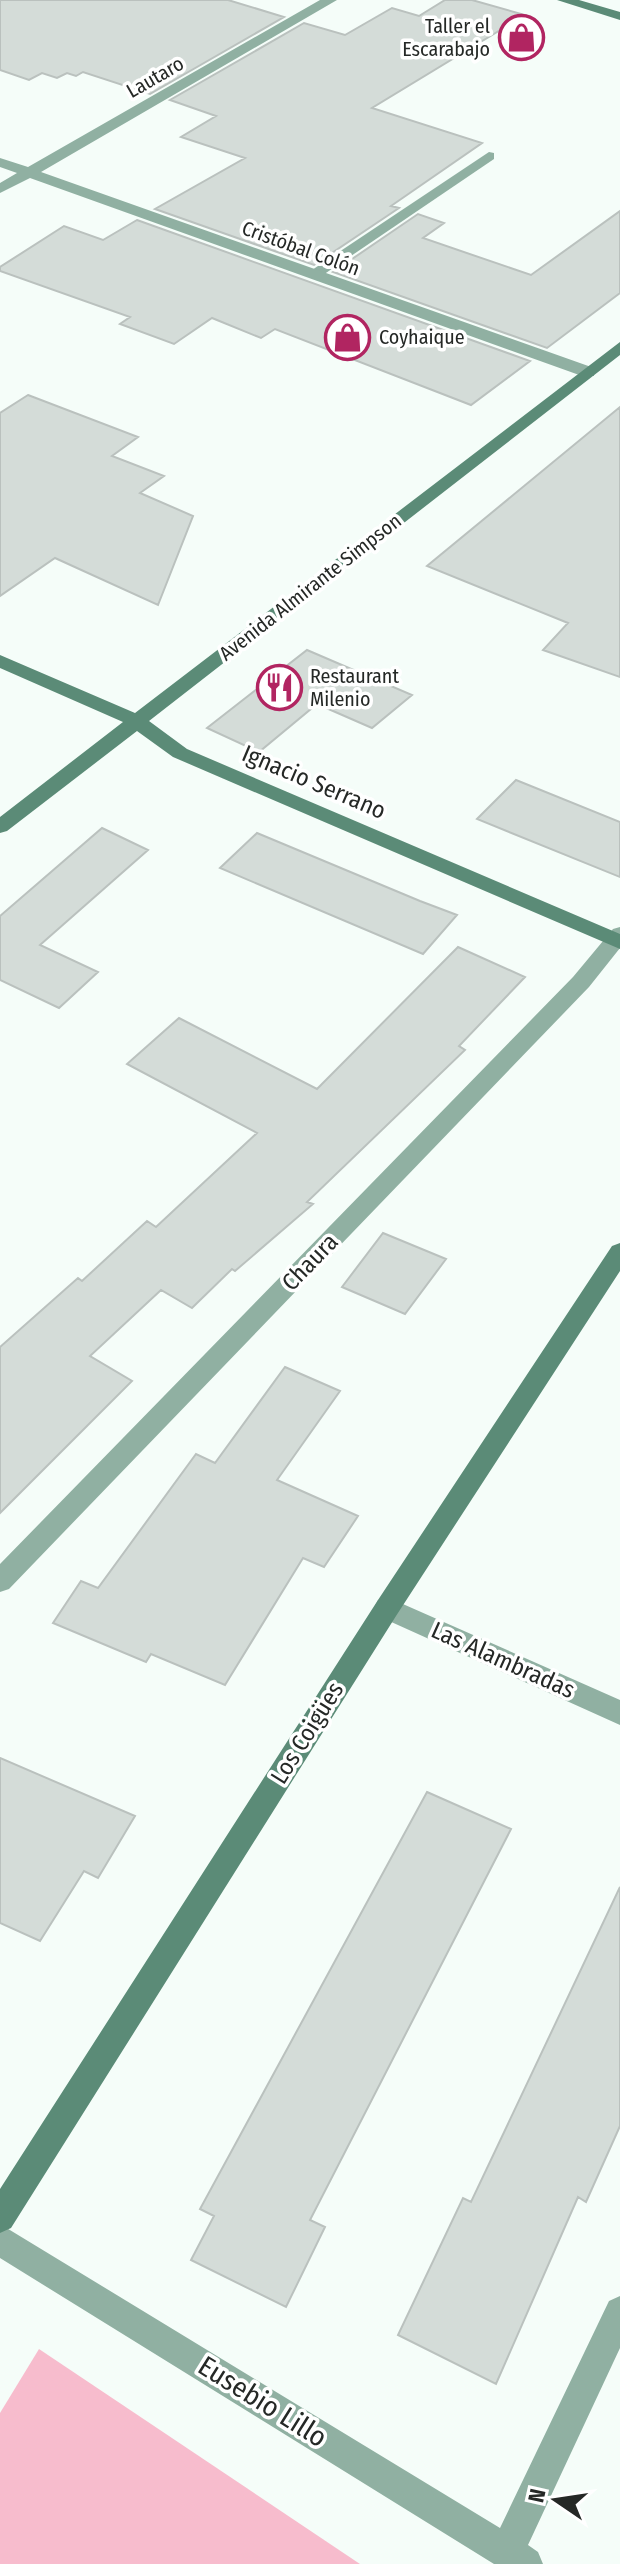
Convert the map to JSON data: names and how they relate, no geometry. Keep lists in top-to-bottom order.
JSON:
{
  "streets": {
    "main road": ["Avenida Almirante Simpson", "Ignacio Serrano", "Los Coigües"],
    "street": [
      "Lautaro",
      "Cristóbal Colón",
      "Chaura",
      "Las Alambradas",
      "Eusebio Lillo"
    ]
  },
  "crossings": [
    ["Lautaro", "Cristóbal Colón"],
    ["Cristóbal Colón", "Avenida Almirante Simpson"],
    ["Avenida Almirante Simpson", "Ignacio Serrano"],
    ["Ignacio Serrano", "Chaura"],
    ["Las Alambradas", "Los Coigües"]
  ],
  "places": {
    "shop": ["Taller el Escarabajo", "Coyhaique"],
    "restaurant": ["Restaurant Milenio"]
  },
  "north": "left"
}
